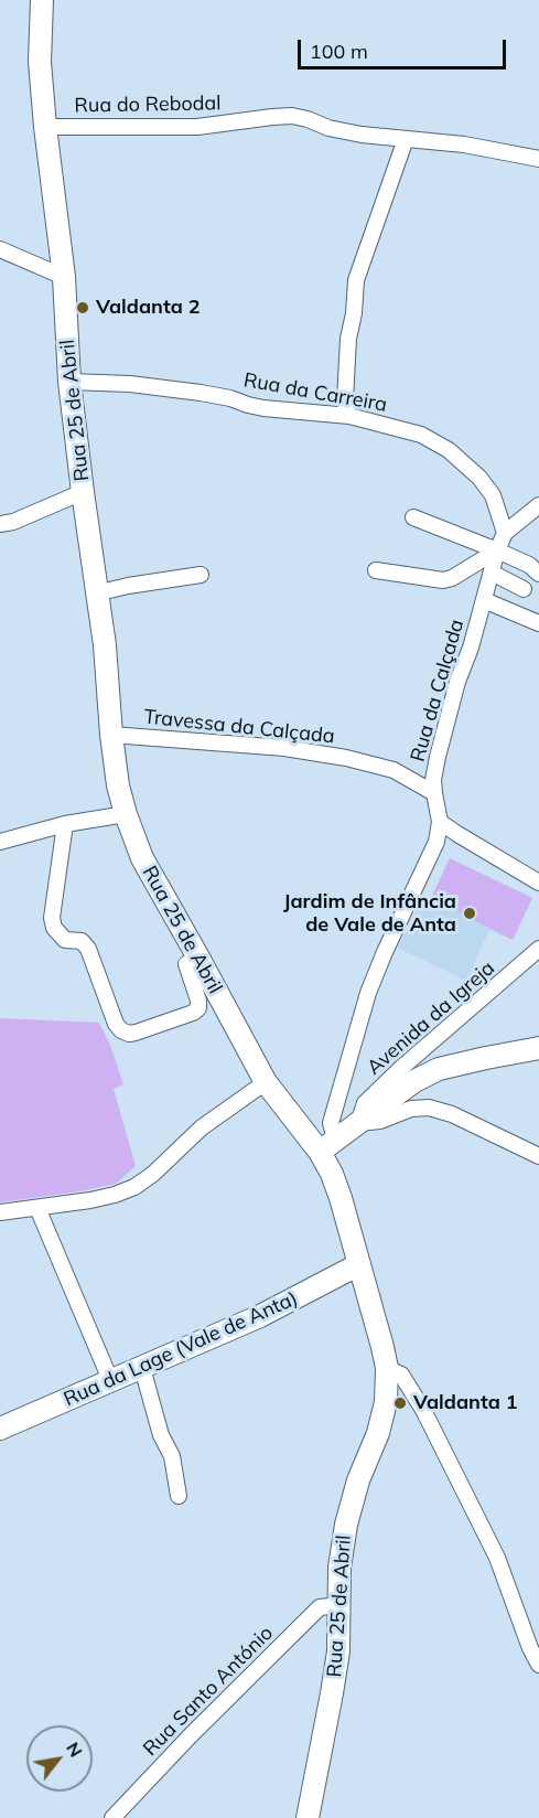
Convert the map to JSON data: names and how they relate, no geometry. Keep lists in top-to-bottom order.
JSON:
{
  "streets": {
    "main road": ["Rua 25 de Abril", "Rua da Lage (Vale de Anta)"],
    "street": [
      "Rua do Rebodal",
      "Rua da Carreira",
      "Rua da Calçada",
      "Travessa da Calçada",
      "Avenida da Igreja",
      "Rua Santo António"
    ]
  },
  "crossings": [
    ["Rua do Rebodal", "Rua 25 de Abril"],
    ["Rua da Carreira", "Rua 25 de Abril"],
    ["Rua da Carreira", "Rua da Calçada"],
    ["Rua 25 de Abril", "Rua da Calçada"],
    ["Rua 25 de Abril", "Travessa da Calçada"],
    ["Rua 25 de Abril", "Rua da Lage (Vale de Anta)"],
    ["Rua 25 de Abril", "Rua Santo António"],
    ["Rua da Calçada", "Travessa da Calçada"]
  ],
  "places": ["Valdanta 2", "Jardim de Infância de Vale de Anta", "Valdanta 1"],
  "scale_bar": "100 m",
  "north": "top right"
}
